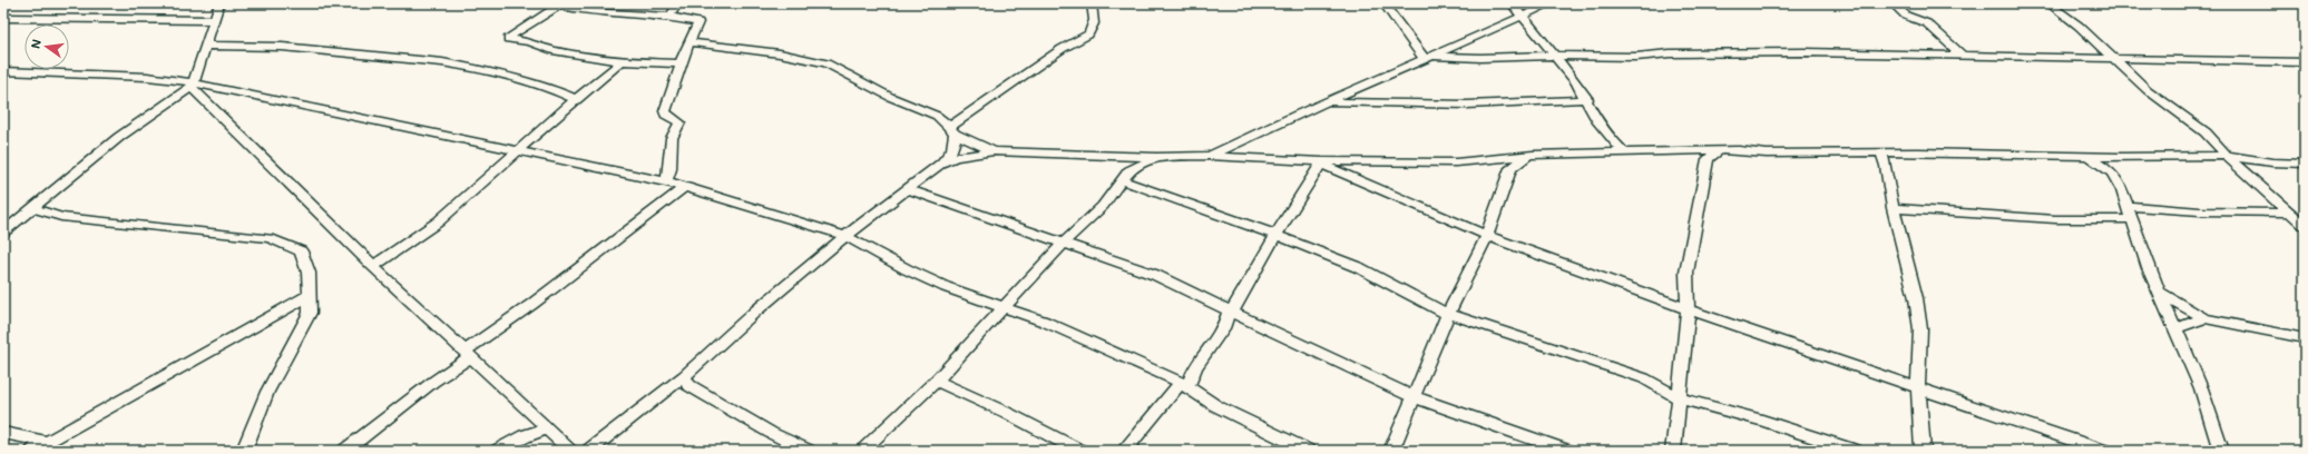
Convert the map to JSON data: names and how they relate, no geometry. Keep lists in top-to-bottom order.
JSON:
{
  "north": "left"
}
